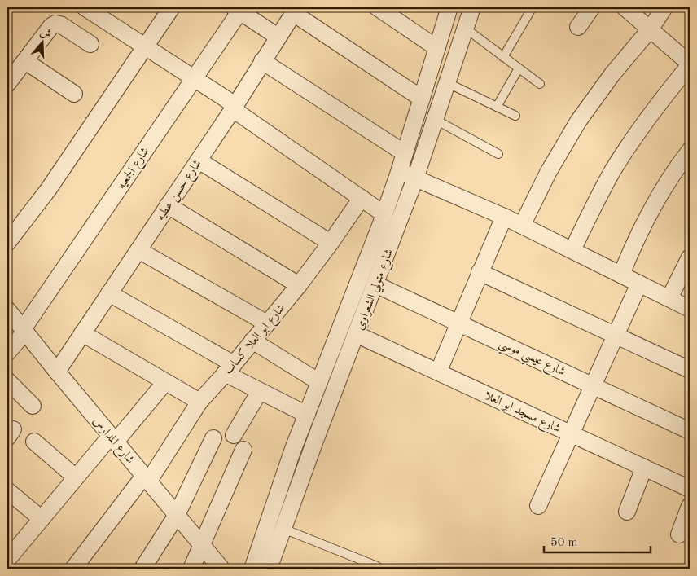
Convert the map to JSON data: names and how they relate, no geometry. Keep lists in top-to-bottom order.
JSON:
{
  "streets": {
    "street": [
      "شارع الجمعيه",
      "شارع حسن عطيه",
      "شارع متولي الشعراوى",
      "شارع ابو العلا كساب",
      "شارع عيسي موسي",
      "شارع مسجد ابو العلا",
      "شارع المدارس"
    ]
  },
  "crossings": [
    ["شارع الجمعيه", "شارع المدارس"],
    ["شارع حسن عطيه", "شارع المدارس"],
    ["شارع متولي الشعراوى", "شارع عيسي موسي"],
    ["شارع متولي الشعراوى", "شارع مسجد ابو العلا"],
    ["شارع ابو العلا كساب", "شارع المدارس"]
  ],
  "scale_bar": "50 m",
  "north": "top"
}
